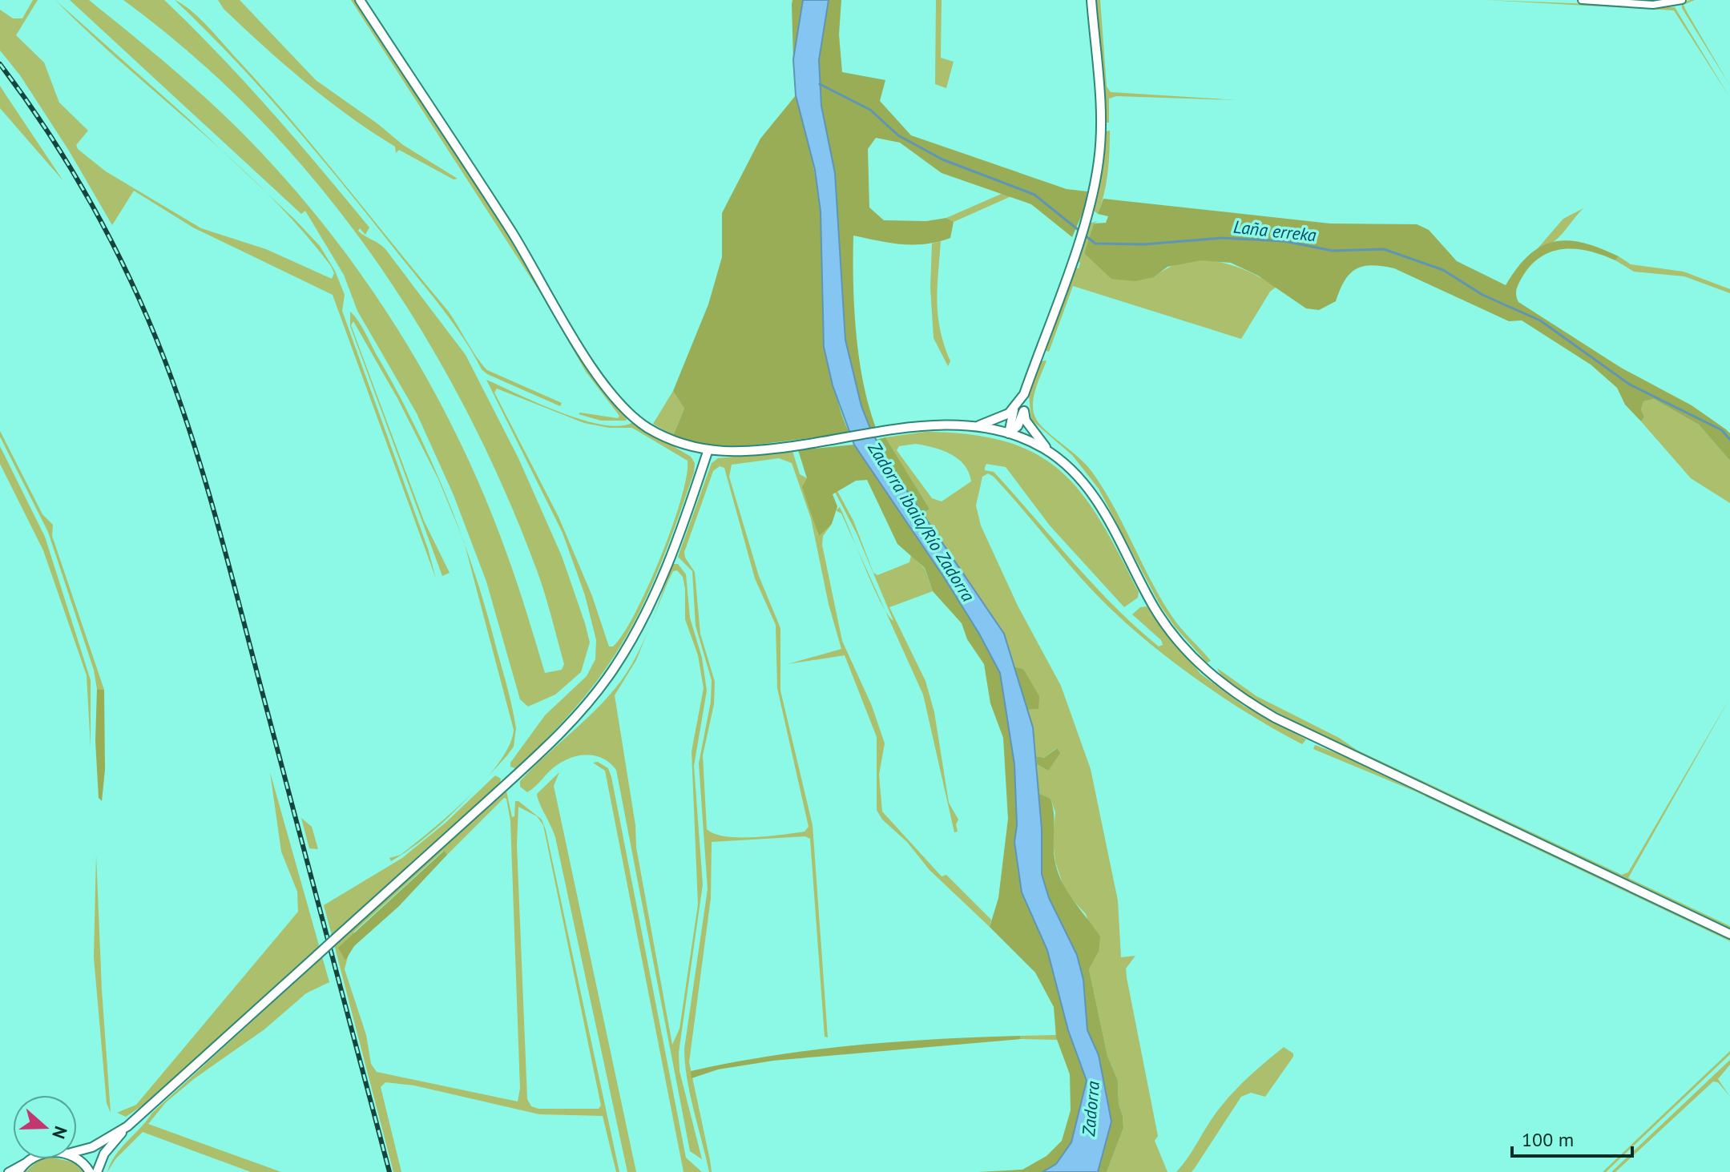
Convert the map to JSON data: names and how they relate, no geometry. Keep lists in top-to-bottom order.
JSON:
{
  "water": ["Laña erreka", "Zadorra ibaia/Río Zadorra", "Zadorra"],
  "scale_bar": "100 m",
  "north": "right"
}
